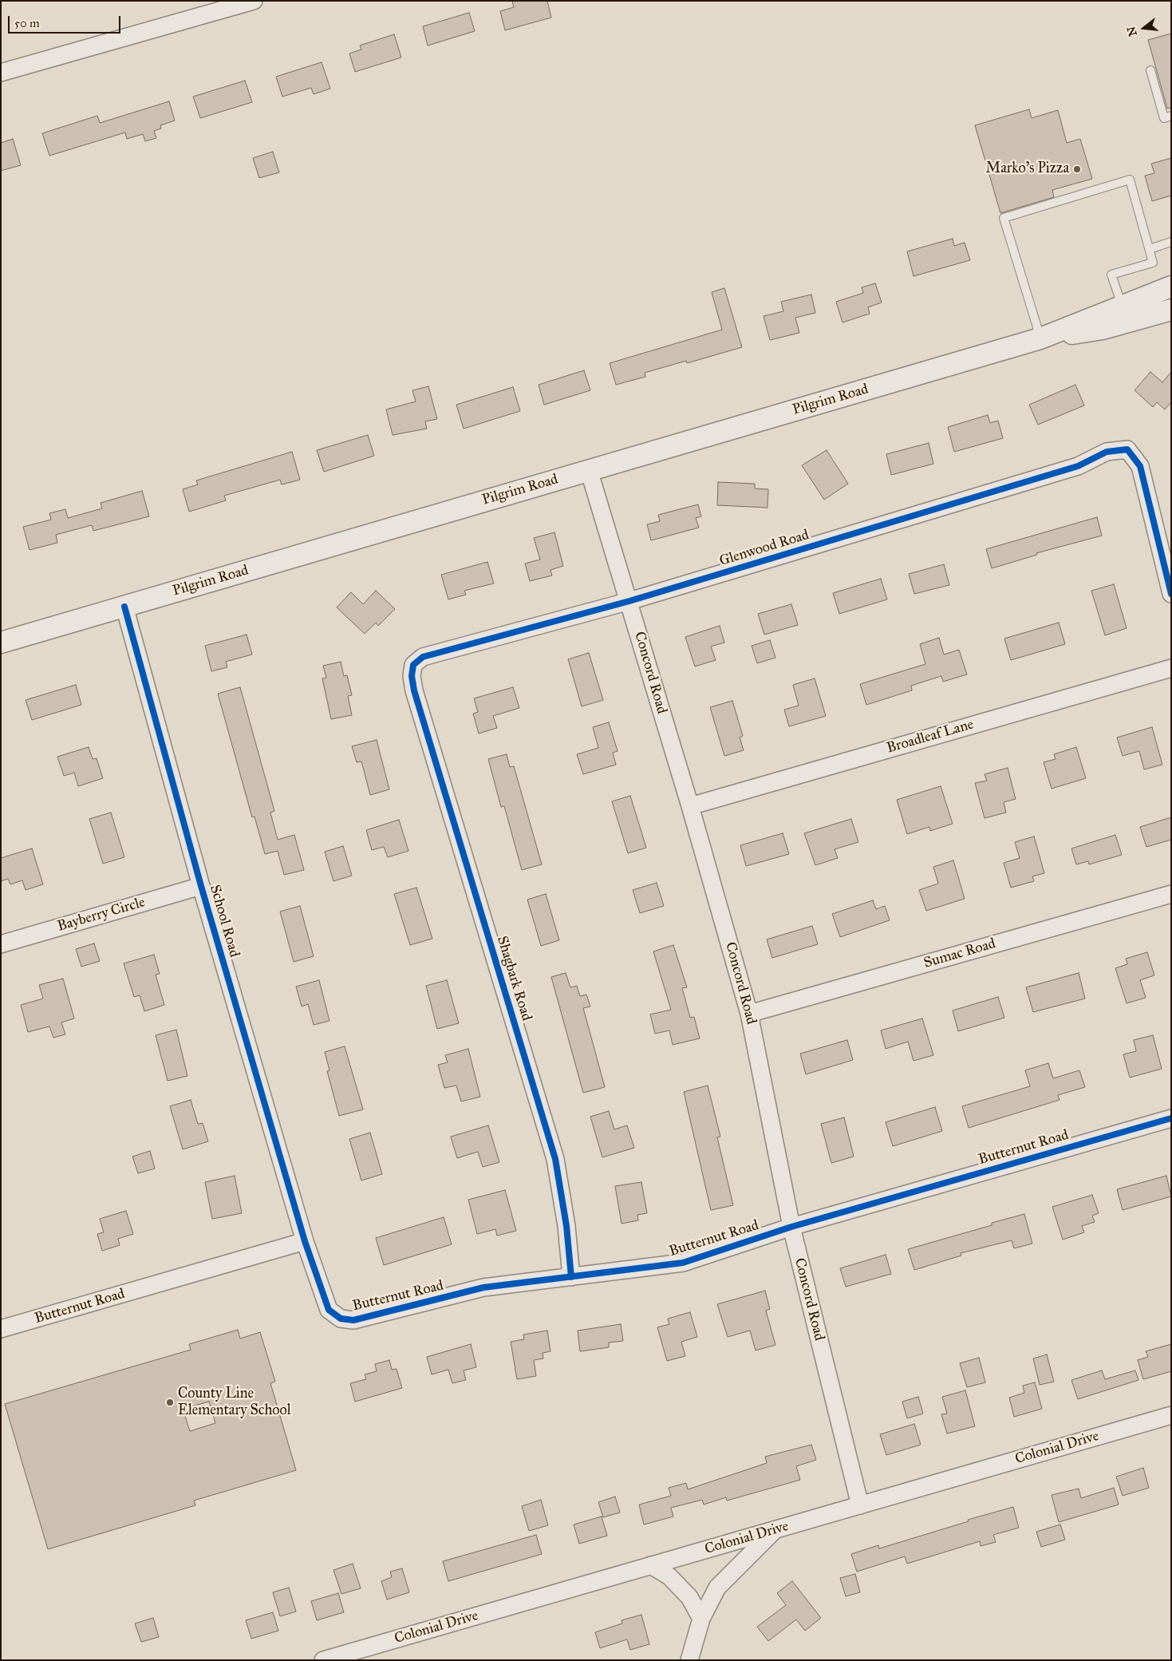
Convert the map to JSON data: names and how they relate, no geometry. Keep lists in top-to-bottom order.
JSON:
{
  "streets": {
    "street": [
      "Pilgrim Road",
      "Glenwood Road",
      "Concord Road",
      "Broadleaf Lane",
      "Bayberry Circle",
      "School Road",
      "Sumac Road",
      "Shagbark Road",
      "Butternut Road",
      "Colonial Drive"
    ]
  },
  "crossings": [
    ["Pilgrim Road", "Concord Road"],
    ["Pilgrim Road", "School Road"],
    ["Glenwood Road", "Concord Road"],
    ["Glenwood Road", "Shagbark Road"],
    ["Concord Road", "Broadleaf Lane"],
    ["Concord Road", "Sumac Road"],
    ["Concord Road", "Butternut Road"],
    ["Concord Road", "Colonial Drive"],
    ["Bayberry Circle", "School Road"],
    ["School Road", "Butternut Road"],
    ["Shagbark Road", "Butternut Road"]
  ],
  "places": ["Marko's Pizza", "County Line Elementary School"],
  "scale_bar": "50 m",
  "north": "left"
}
